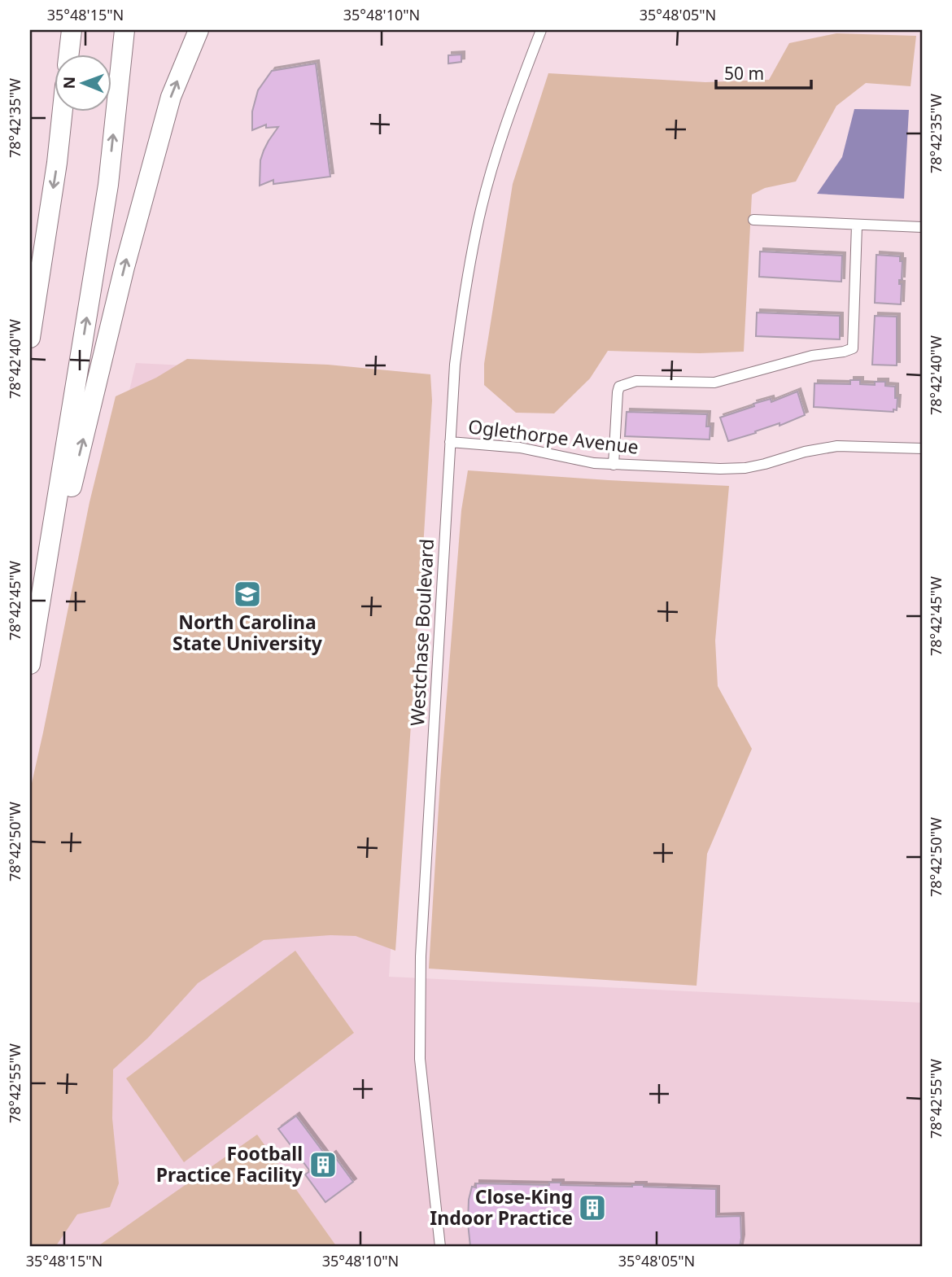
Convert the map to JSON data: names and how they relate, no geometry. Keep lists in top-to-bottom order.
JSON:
{
  "streets": {
    "street": ["Oglethorpe Avenue", "Westchase Boulevard"]
  },
  "crossings": [
    ["Oglethorpe Avenue", "Westchase Boulevard"]
  ],
  "places": {
    "school or university": ["North Carolina State University"],
    "building": ["Football Practice Facility", "Close-King Indoor Practice"]
  },
  "scale_bar": "50 m",
  "north": "left",
  "coordinates": [
    "35°48'15\"N",
    "35°48'10\"N",
    "35°48'05\"N",
    "78°42'35\"W",
    "78°42'40\"W",
    "78°42'45\"W",
    "78°42'50\"W",
    "78°42'55\"W"
  ]
}
